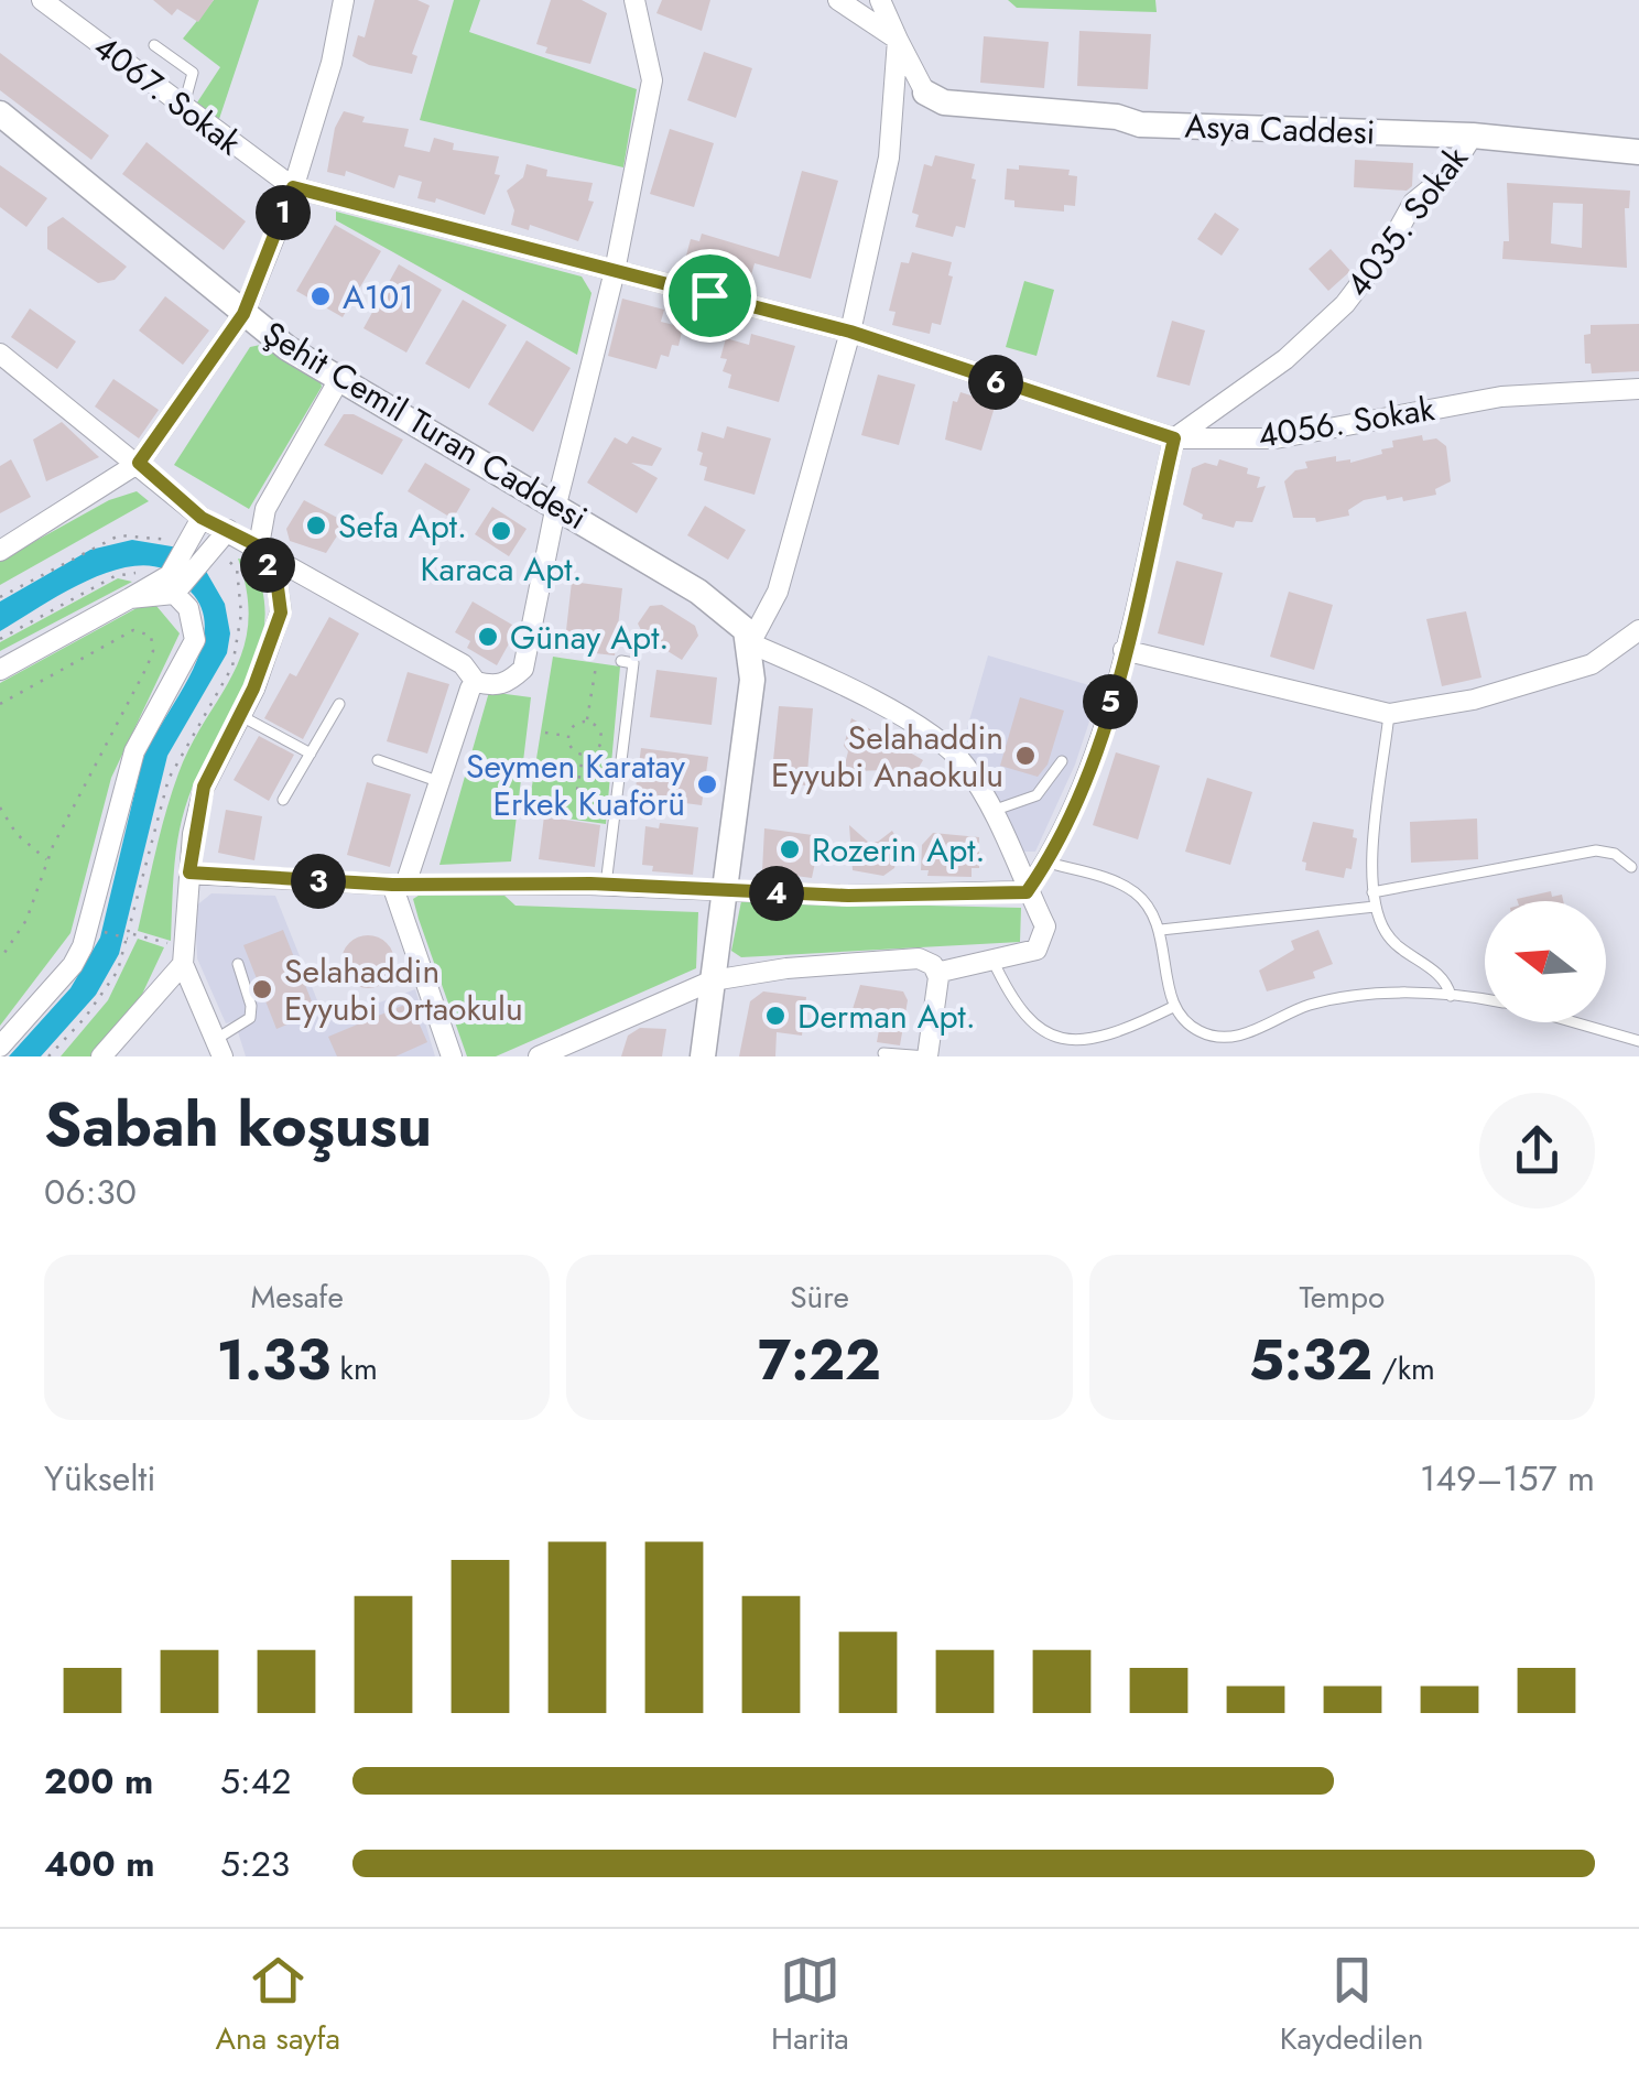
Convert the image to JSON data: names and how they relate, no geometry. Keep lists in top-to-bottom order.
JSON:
{
  "streets": {
    "street": [
      "4067. Sokak",
      "Asya Caddesi",
      "4035. Sokak",
      "4056. Sokak",
      "Şehit Cemil Turan Caddesi"
    ]
  },
  "crossings": [
    ["4067. Sokak", "4056. Sokak"],
    ["Asya Caddesi", "4035. Sokak"],
    ["4035. Sokak", "4056. Sokak"]
  ],
  "places": [
    "A101",
    "Sefa Apt.",
    "Karaca Apt.",
    "Günay Apt.",
    "Selahaddin Eyyubi Anaokulu",
    "Seymen Karatay Erkek Kuaförü",
    "Rozerin Apt.",
    "Selahaddin Eyyubi Ortaokulu",
    "Derman Apt."
  ],
  "north": "left",
  "page": {
    "pins": [
      "1",
      "6",
      "2",
      "5",
      "3",
      "4"
    ],
    "heading": ["Sabah koşusu", "06:30"],
    "stats": [
      ["Mesafe", "1.33 km"],
      ["Süre", "7:22"],
      ["Tempo", "5:32 /km"]
    ],
    "chart": ["Yükselti", "149–157 m"],
    "list": [
      {
        "name": "200 m",
        "note": "5:42"
      },
      {
        "name": "400 m",
        "note": "5:23"
      }
    ],
    "tabs": ["Ana sayfa", "Harita", "Kaydedilen"]
  }
}
